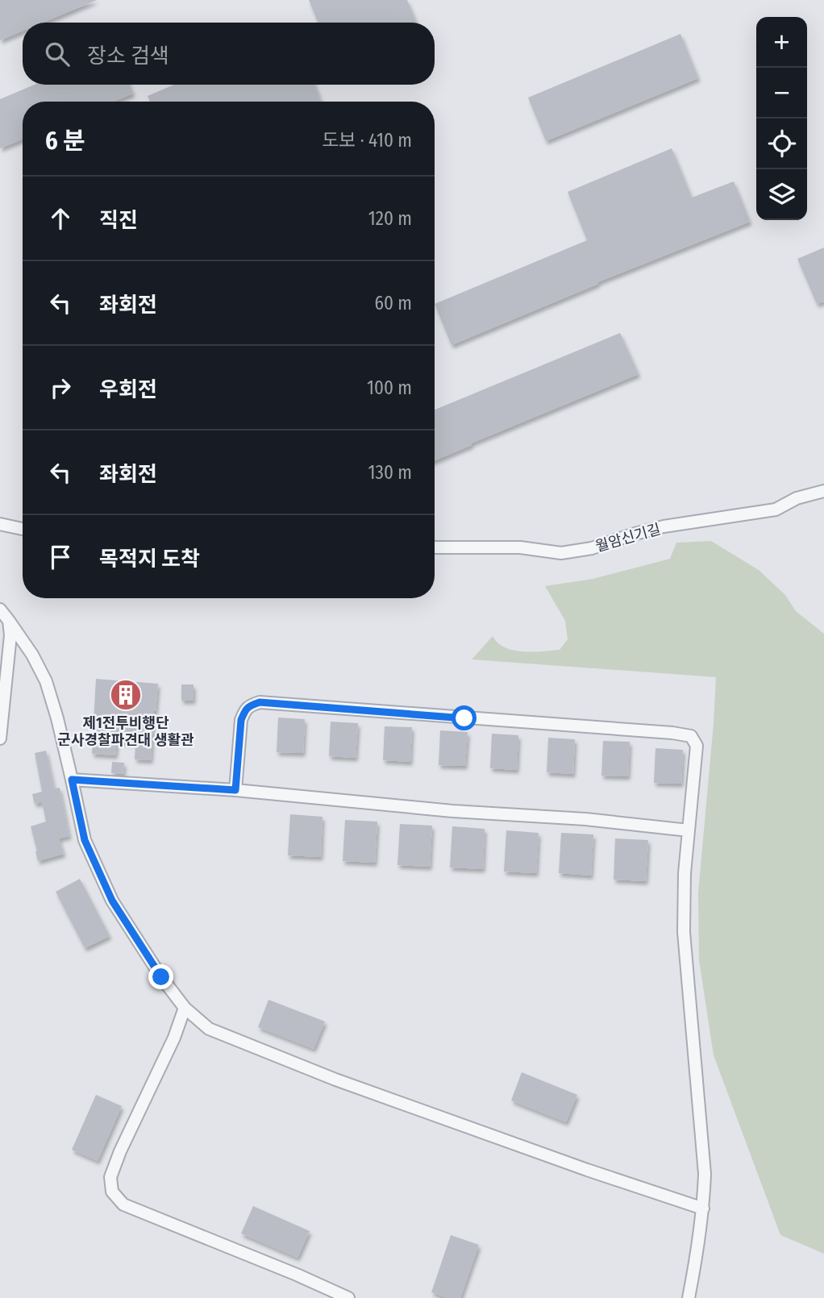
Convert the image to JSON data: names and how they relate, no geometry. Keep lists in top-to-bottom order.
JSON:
{
  "streets": {
    "street": ["월암신기길"]
  },
  "places": {
    "building": ["제1전투비행단 군사경찰파견대 생활관"]
  },
  "page": {
    "map_buttons": ["+", "−"],
    "search": "장소 검색",
    "heading": ["6 분", "도보 · 410 m"],
    "list": [
      ["직진", "120 m"],
      ["좌회전", "60 m"],
      ["우회전", "100 m"],
      ["좌회전", "130 m"],
      "목적지 도착"
    ]
  }
}
